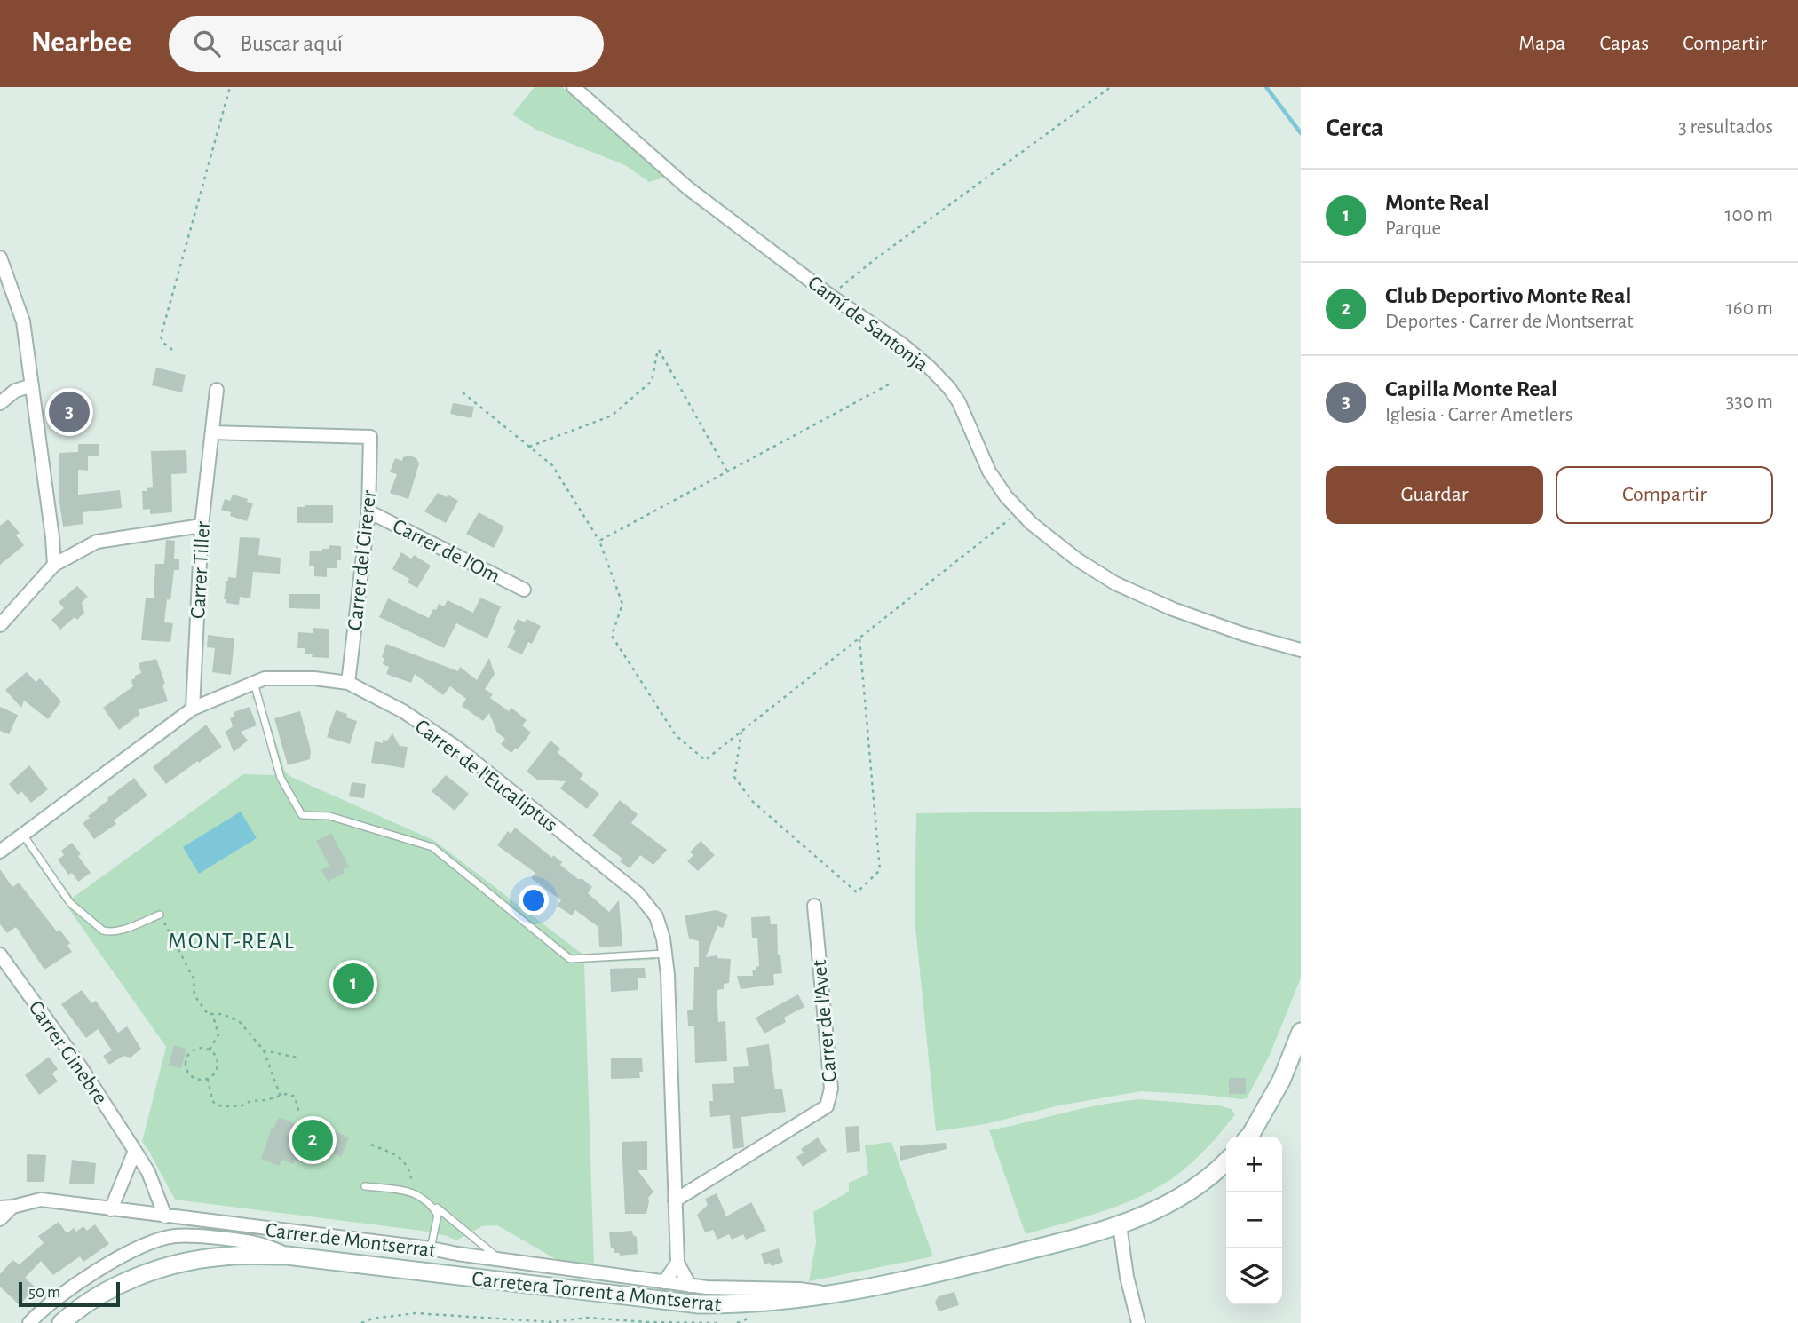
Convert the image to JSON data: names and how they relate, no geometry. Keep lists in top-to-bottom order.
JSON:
{
  "streets": {
    "main road": ["Carretera Torrent a Montserrat"],
    "street": [
      "Camí de Santonja",
      "Carrer de l'Om",
      "Carrer del Cirerer",
      "Carrer Tiller",
      "Carrer de l'Eucaliptus",
      "Carrer de l'Avet",
      "Carrer Ginebre",
      "Carrer de Montserrat"
    ]
  },
  "crossings": [
    ["Carrer de l'Om", "Carrer del Cirerer"],
    ["Carrer del Cirerer", "Carrer Tiller"],
    ["Carrer del Cirerer", "Carrer de l'Eucaliptus"],
    ["Carrer Tiller", "Carrer de l'Eucaliptus"],
    ["Carrer de l'Eucaliptus", "Carrer de l'Avet"],
    ["Carrer Ginebre", "Carrer de Montserrat"],
    ["Carrer de Montserrat", "Carretera Torrent a Montserrat"]
  ],
  "districts": ["MONT-REAL"],
  "scale_bar": "50 m",
  "page": {
    "header": "Nearbee",
    "search": "Buscar aquí",
    "nav": ["Mapa", "Capas", "Compartir"],
    "heading": ["Cerca", "3 resultados"],
    "list": [
      {
        "mark": "1",
        "name": "Monte Real",
        "note": "Parque",
        "value": "100 m"
      },
      {
        "mark": "2",
        "name": "Club Deportivo Monte Real",
        "note": "Deportes · Carrer de Montserrat",
        "value": "160 m"
      },
      {
        "mark": "3",
        "name": "Capilla Monte Real",
        "note": "Iglesia · Carrer Ametlers",
        "value": "330 m"
      }
    ],
    "pins": ["3", "1", "2"],
    "buttons": ["Guardar", "Compartir"],
    "map_buttons": ["+", "−"],
    "scale": "50 m"
  }
}
